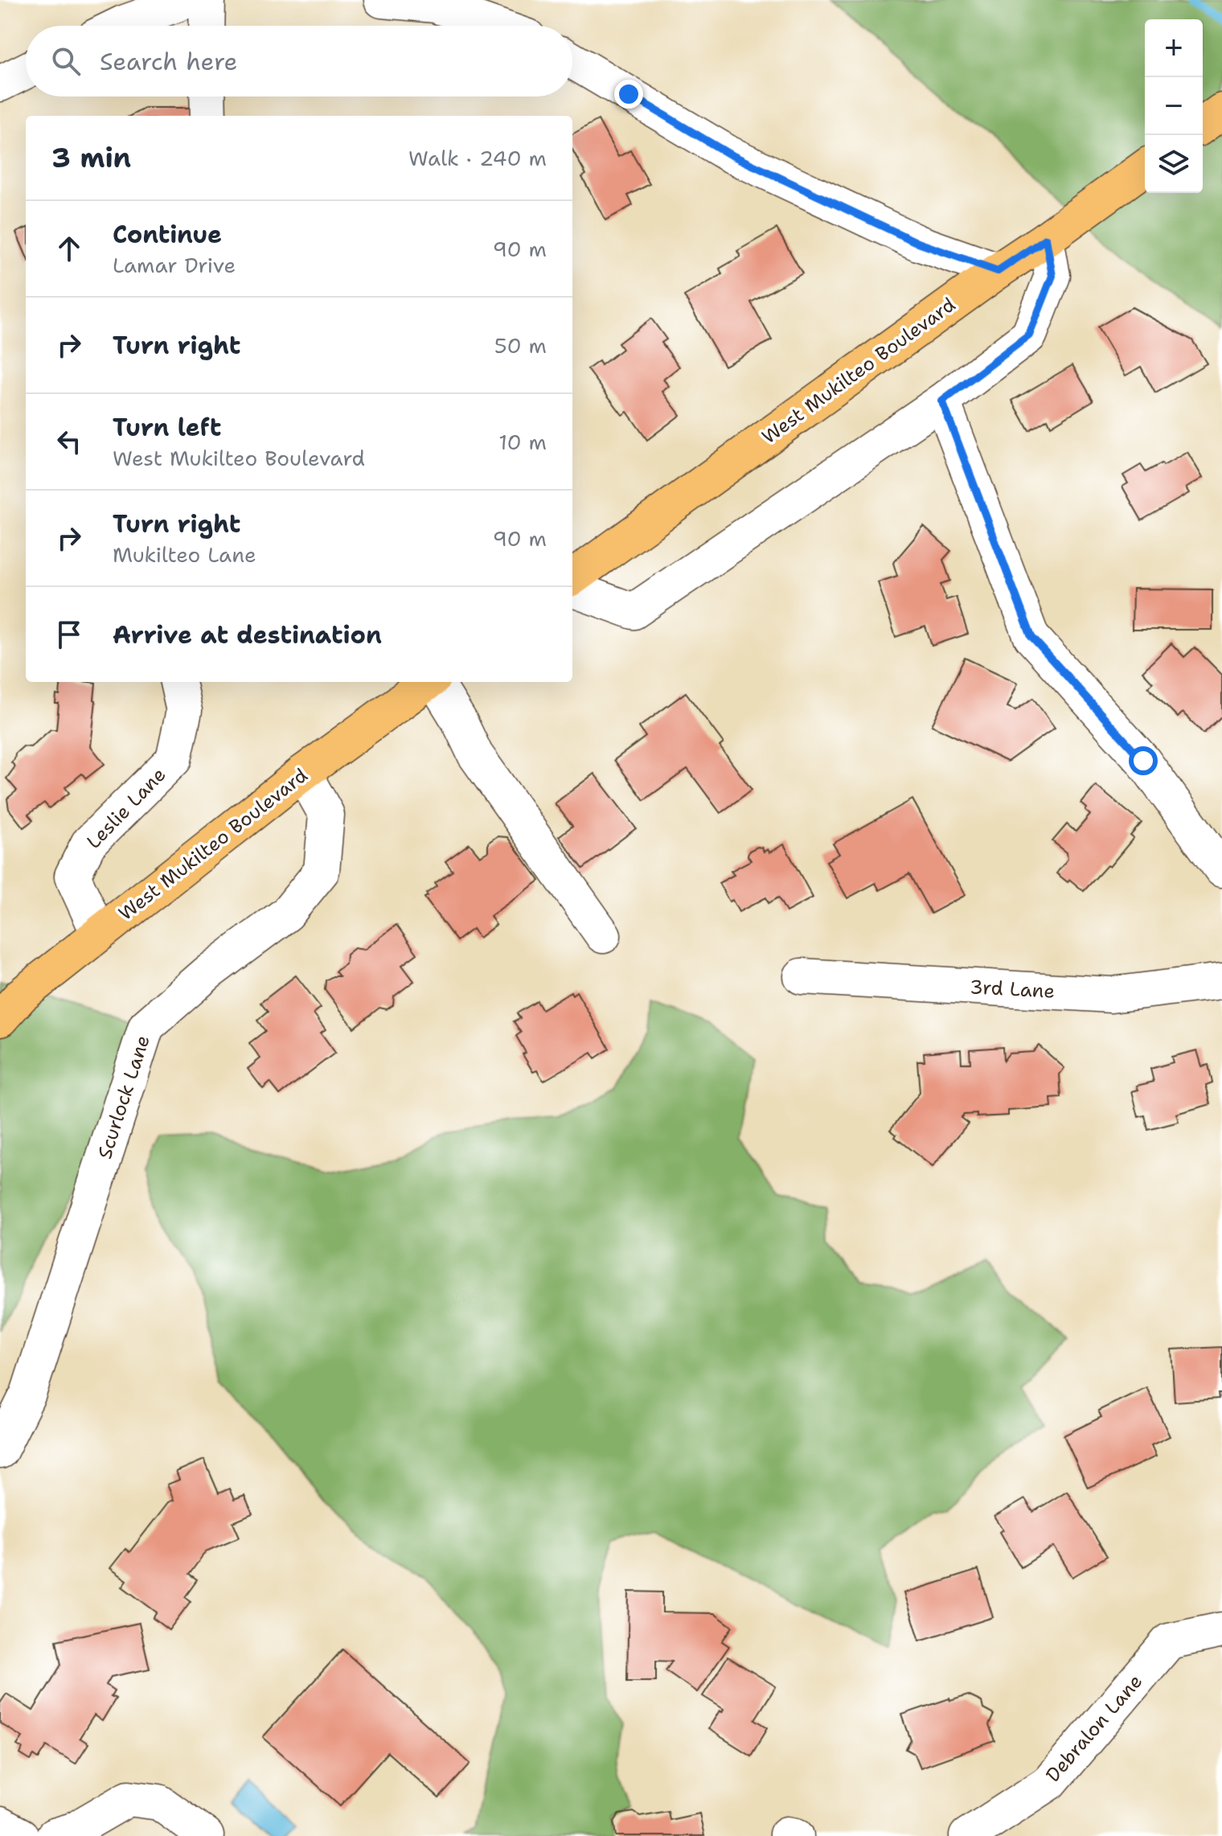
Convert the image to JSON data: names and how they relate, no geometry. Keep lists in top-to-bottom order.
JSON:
{
  "streets": {
    "main road": ["West Mukilteo Boulevard"],
    "street": [
      "Leslie Lane",
      "3rd Lane",
      "Scurlock Lane",
      "Debralon Lane"
    ]
  },
  "crossings": [
    ["West Mukilteo Boulevard", "Leslie Lane"],
    ["West Mukilteo Boulevard", "Scurlock Lane"]
  ],
  "page": {
    "map_buttons": ["+", "−"],
    "search": "Search here",
    "heading": ["3 min", "Walk · 240 m"],
    "list": [
      ["Continue", "Lamar Drive", "90 m"],
      ["Turn right", "50 m"],
      ["Turn left", "West Mukilteo Boulevard", "10 m"],
      ["Turn right", "Mukilteo Lane", "90 m"],
      "Arrive at destination"
    ]
  }
}
